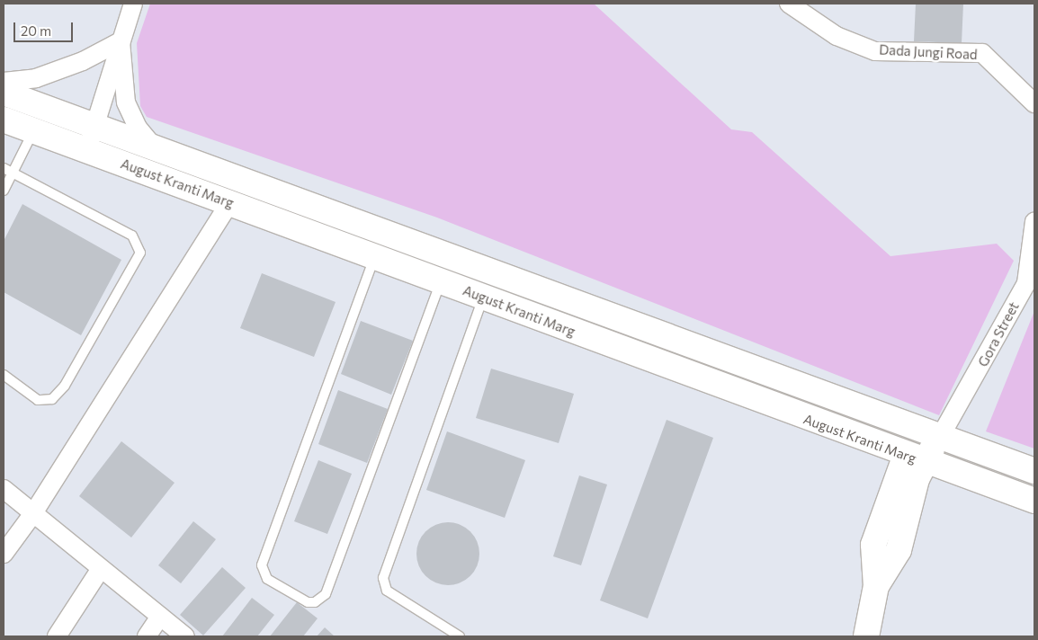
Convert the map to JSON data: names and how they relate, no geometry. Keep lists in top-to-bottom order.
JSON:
{
  "streets": {
    "main road": ["August Kranti Marg"],
    "street": ["Dada Jungi Road", "Gora Street"]
  },
  "crossings": [
    ["August Kranti Marg", "Gora Street"]
  ],
  "scale_bar": "20 m"
}
